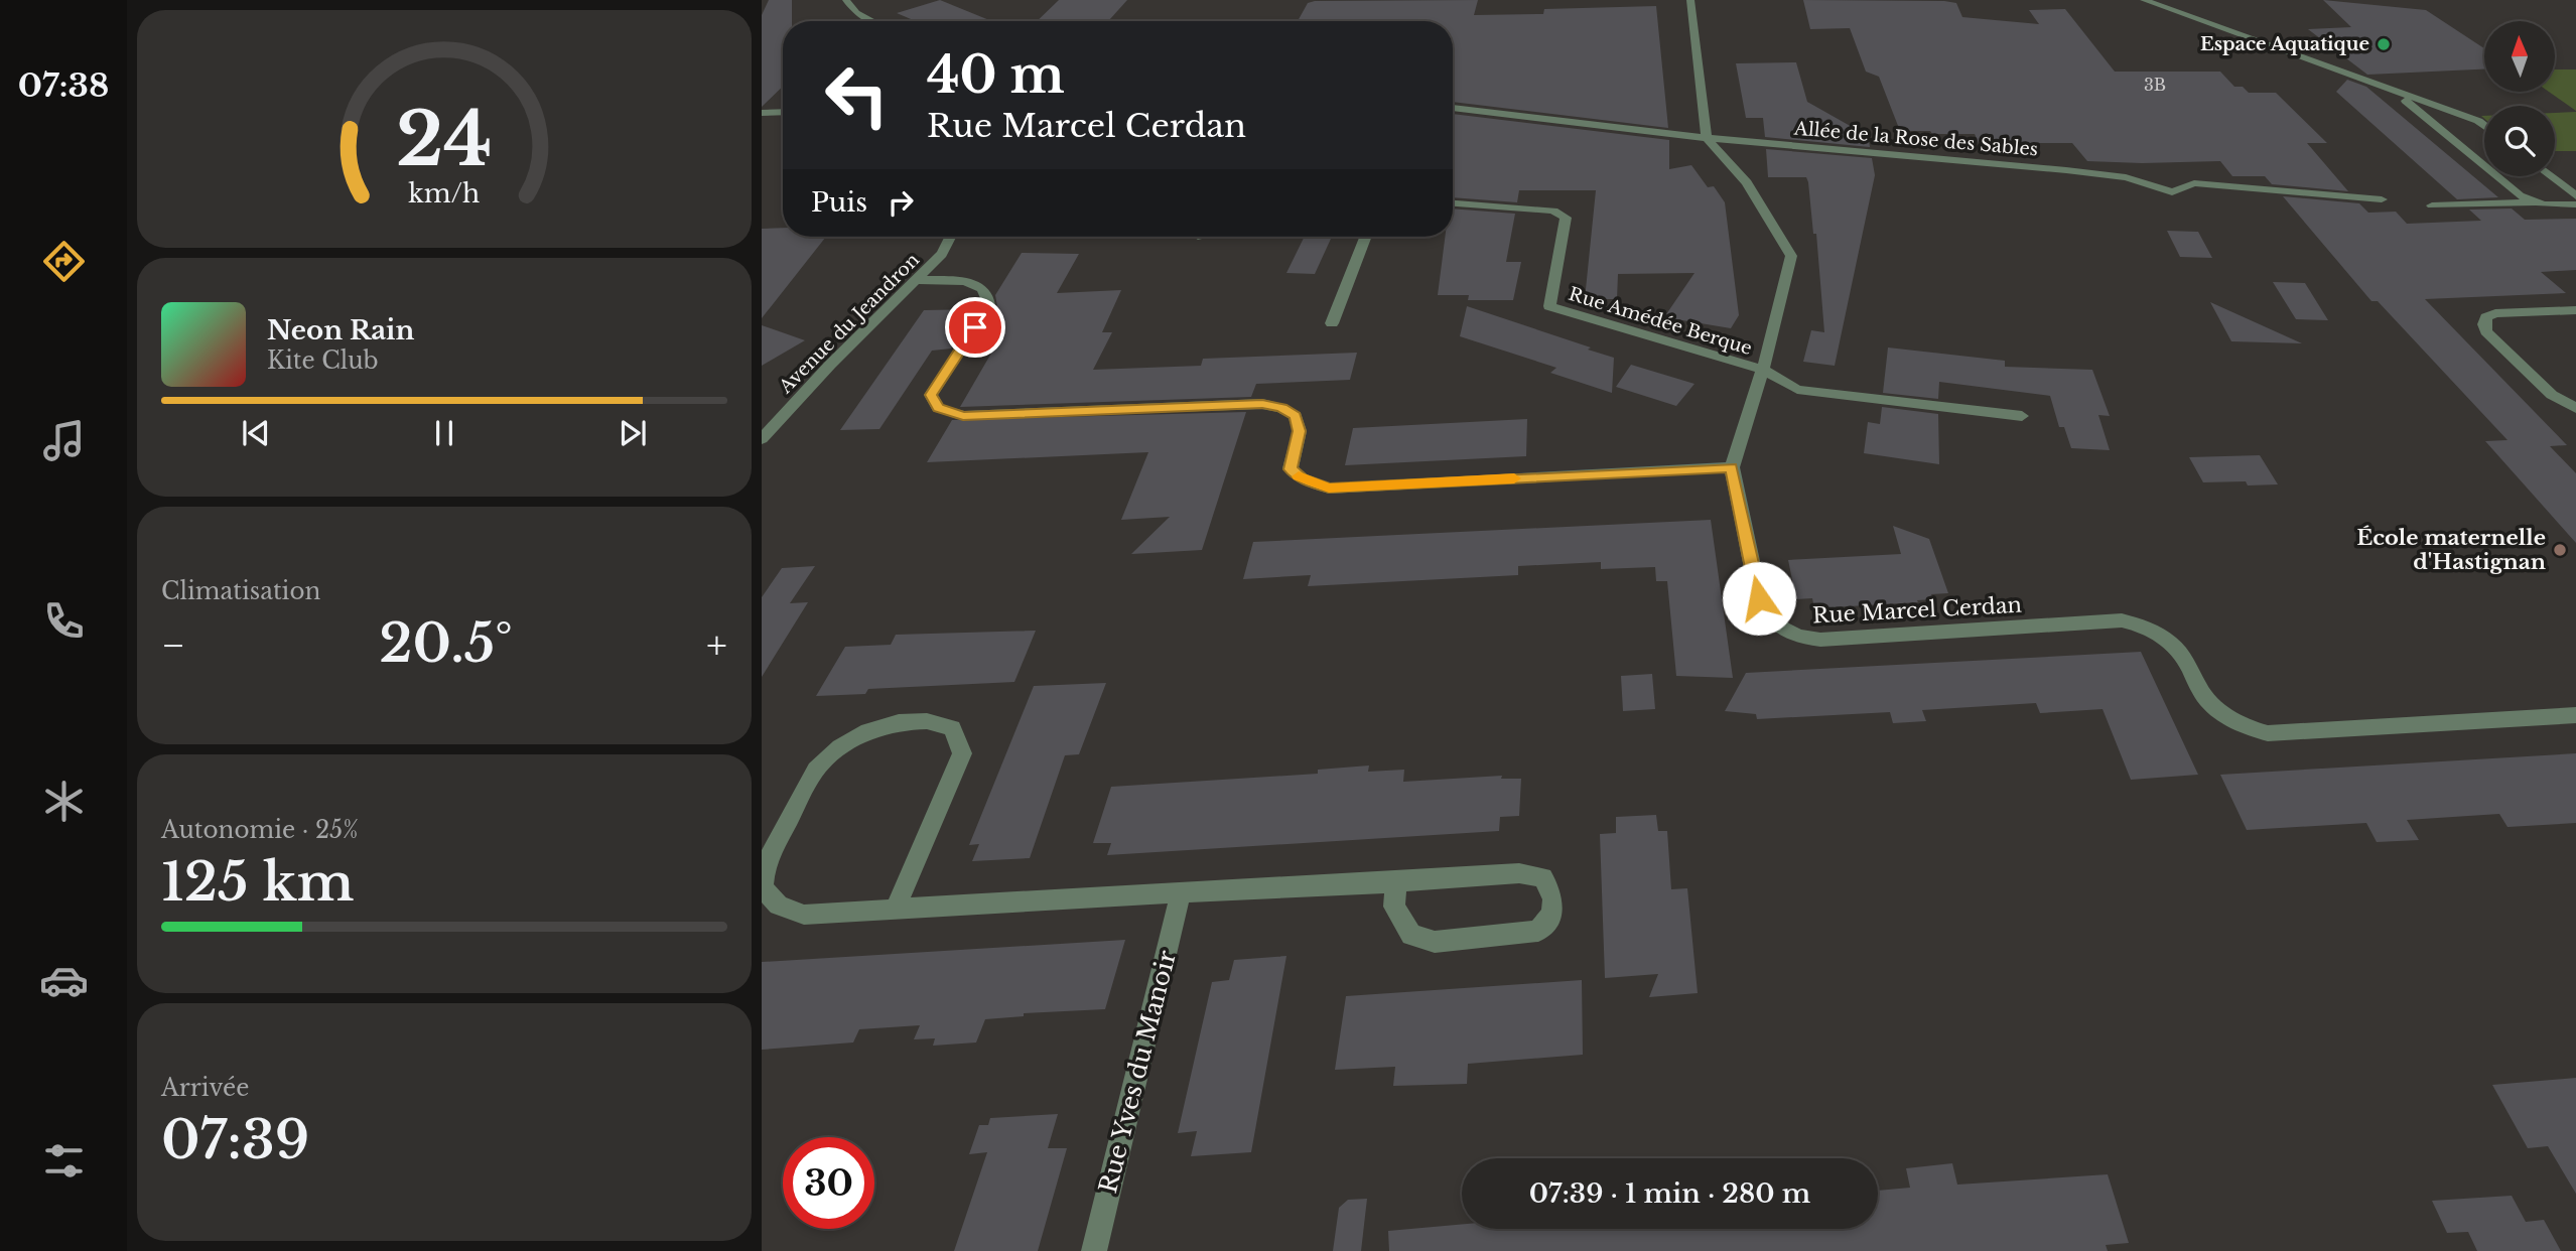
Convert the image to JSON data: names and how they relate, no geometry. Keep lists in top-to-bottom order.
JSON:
{
  "streets": {
    "street": [
      "Allée de la Rose des Sables",
      "Rue Amédée Berque",
      "Avenue du Jeandron",
      "Rue Marcel Cerdan",
      "Rue Yves du Manoir"
    ]
  },
  "places": ["Espace Aquatique", "École maternelle d'Hastignan"],
  "house_numbers": ["3B"],
  "north": "top",
  "page": {
    "tabs": "07:38",
    "turn": ["40 m", "Rue Marcel Cerdan"],
    "then": "Puis",
    "song": ["Neon Rain", "Kite Club"],
    "tile": [
      "Climatisation",
      ["Autonomie · 25%", "125 km"],
      ["Arrivée", "07:39"]
    ],
    "heat": ["−", "20.5°", "+"],
    "limit": "30",
    "trip": "07:39 · 1 min · 280 m",
    "gauge": ["24", "km/h"]
  }
}
